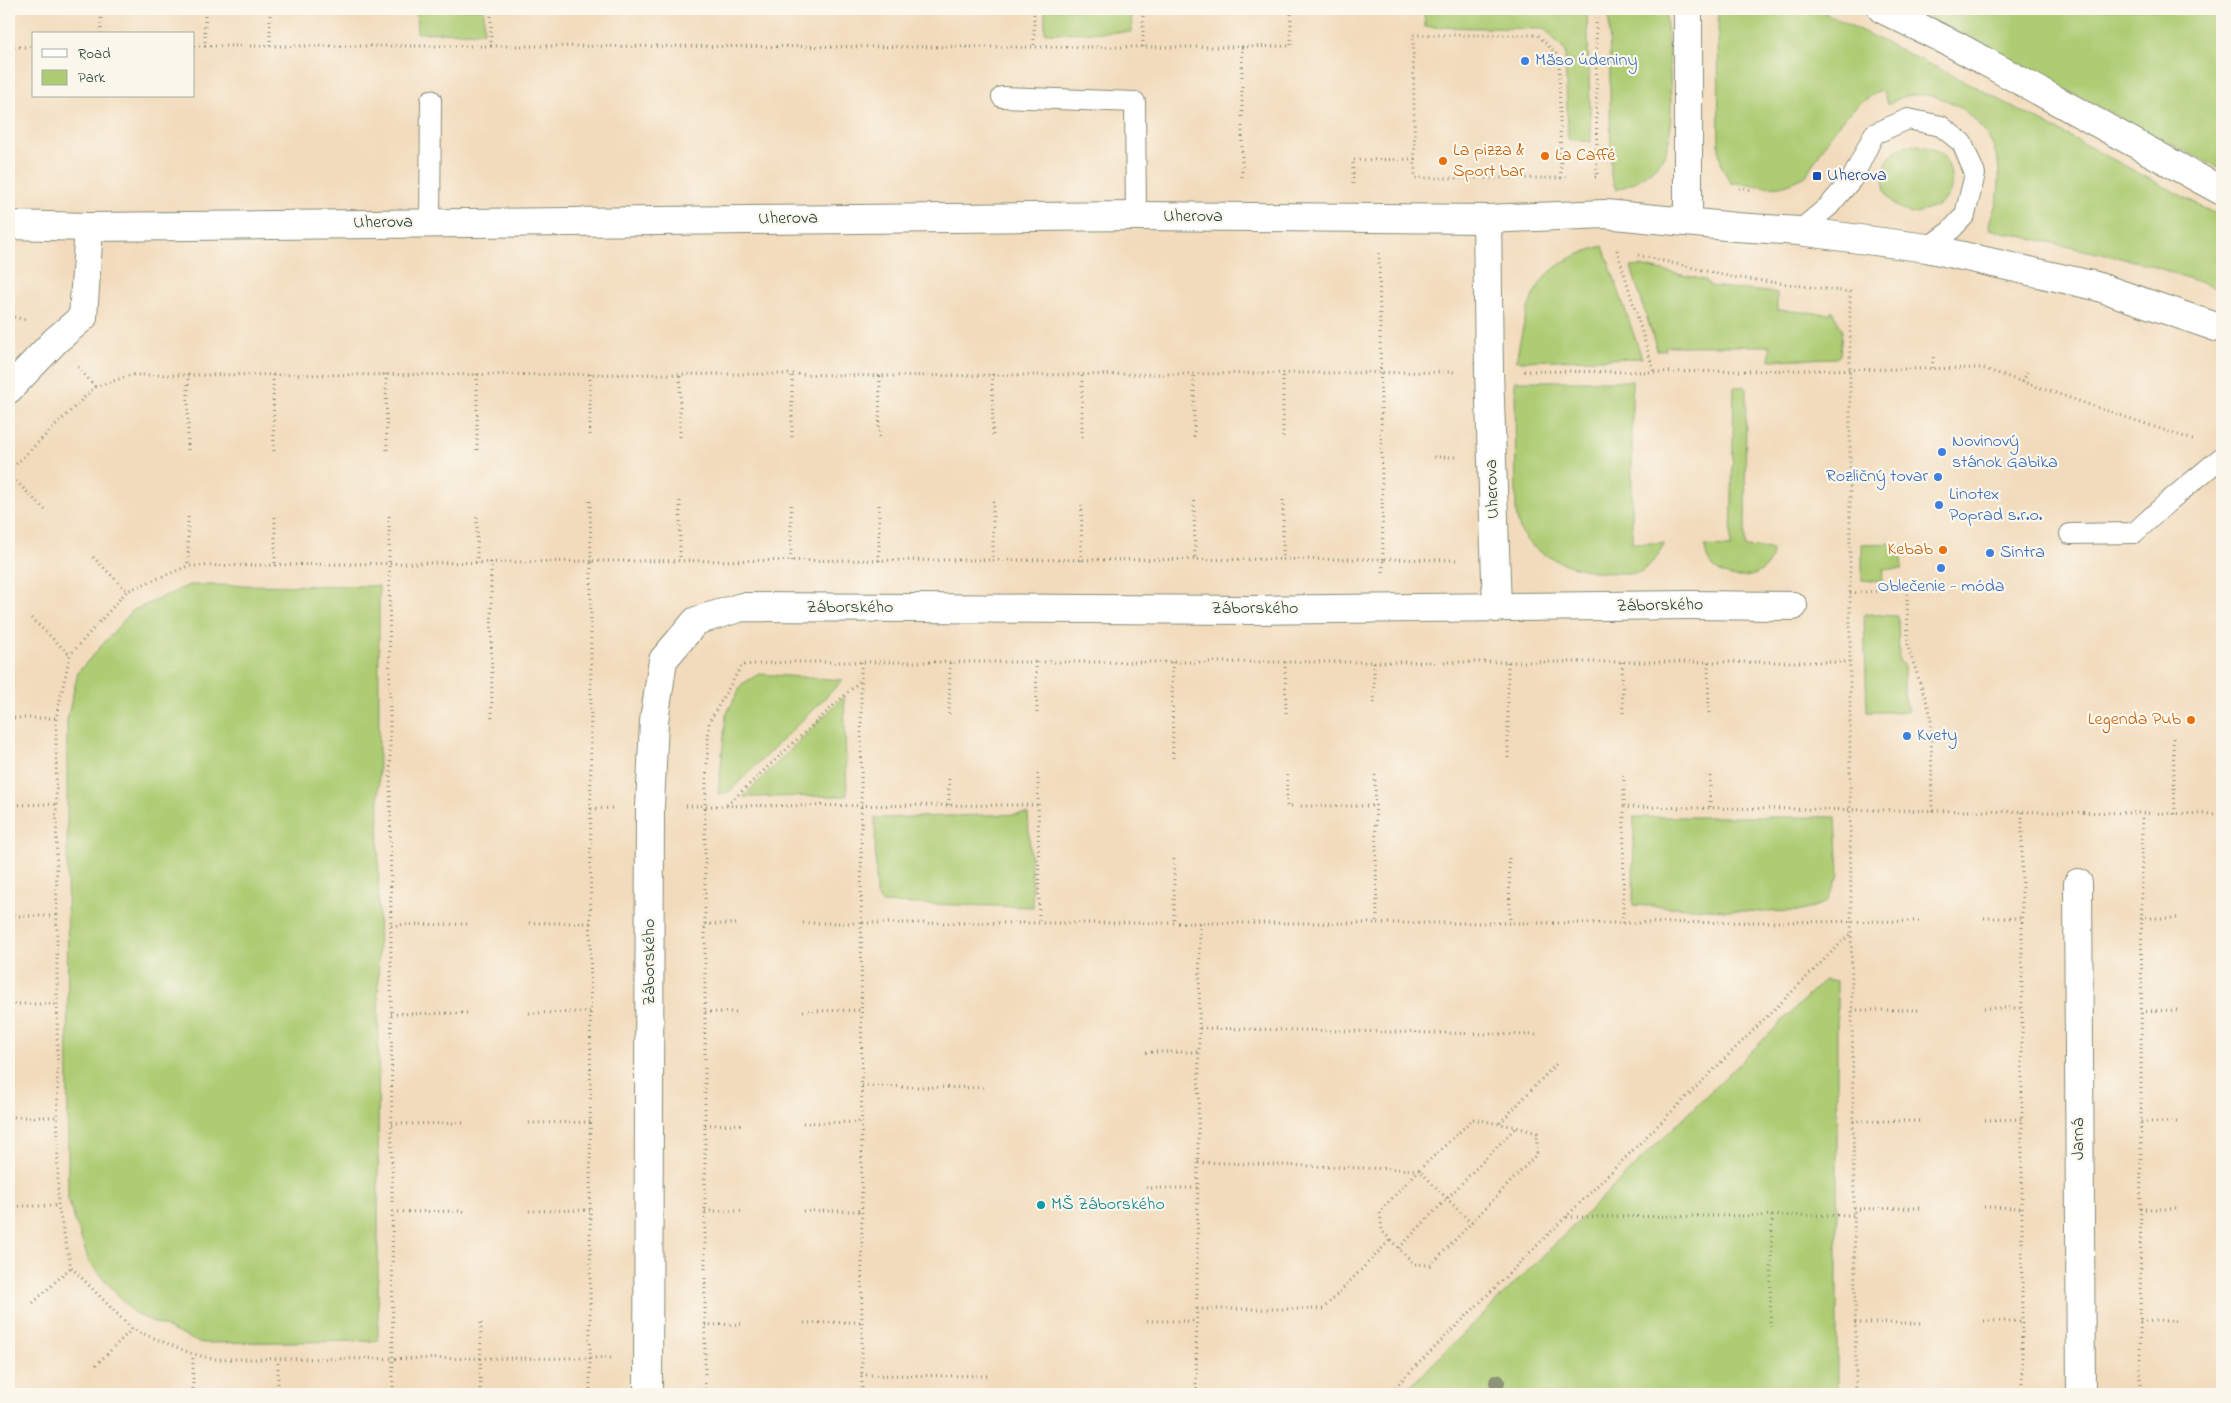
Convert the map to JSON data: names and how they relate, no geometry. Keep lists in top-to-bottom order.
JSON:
{
  "streets": {
    "street": ["Uherova", "Záborského", "Jarná"]
  },
  "crossings": [
    ["Uherova", "Záborského"]
  ],
  "places": {
    "other": [
      "Mäso údeniny",
      "La Caffé",
      "La pizza & Sport bar",
      "Novinový stánok Gabika",
      "Rozličný tovar",
      "Linotex Poprad s.r.o.",
      "Kebab",
      "Sintra",
      "Oblečenie - móda",
      "Legenda Pub",
      "Kvety",
      "MŠ Záborského"
    ],
    "transit": ["Uherova"]
  },
  "legend": ["Road", "Park"]
}
